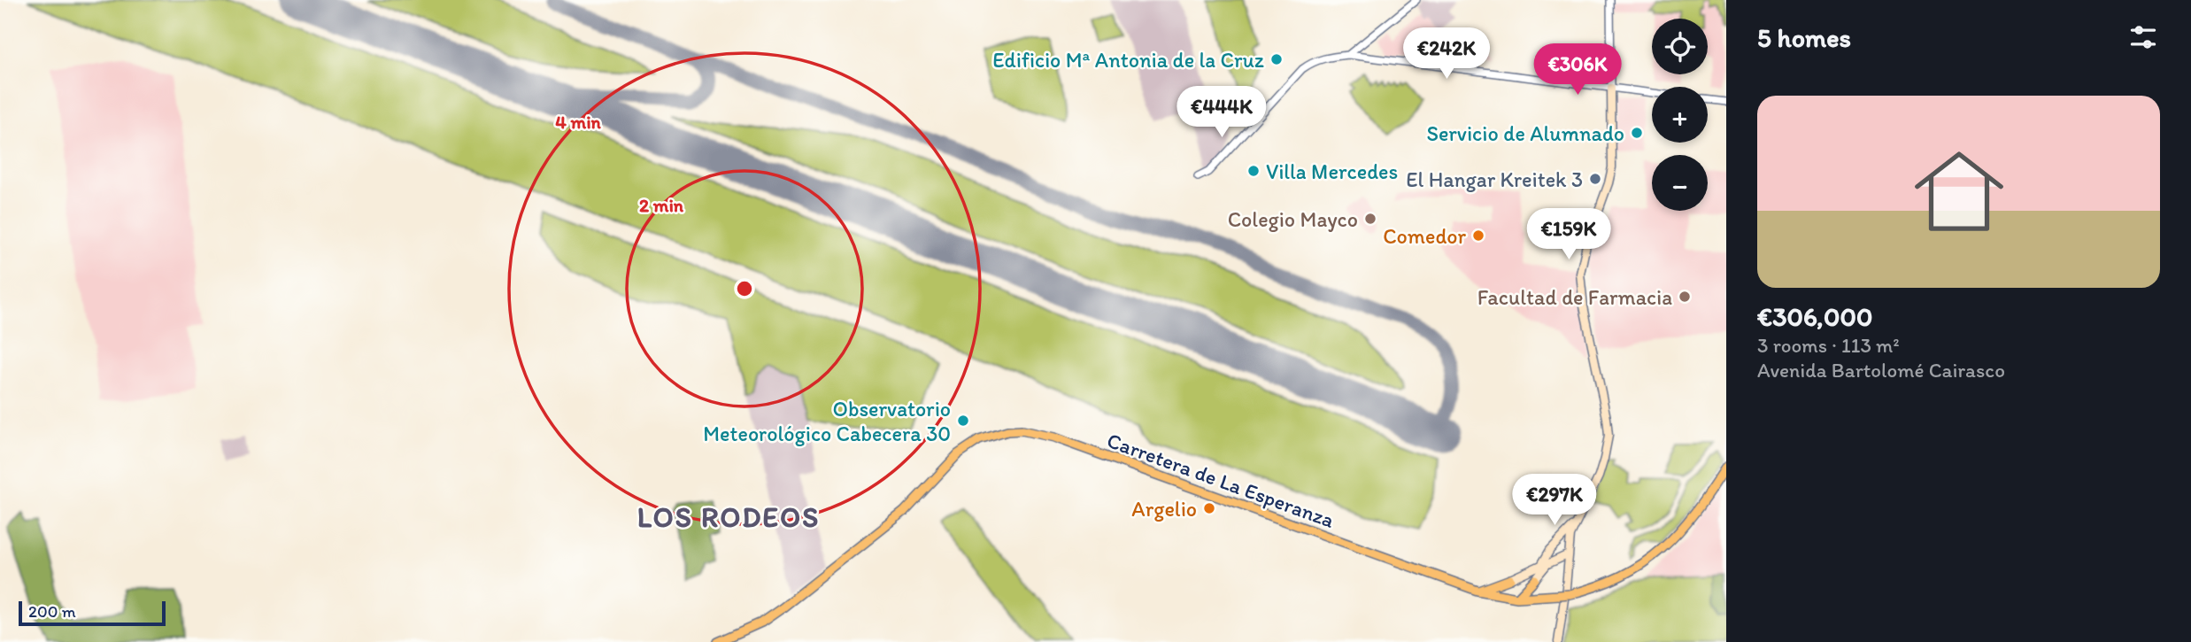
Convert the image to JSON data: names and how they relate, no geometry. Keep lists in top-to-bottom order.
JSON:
{
  "streets": {
    "main road": ["Carretera de La Esperanza"]
  },
  "districts": ["LOS RODEOS"],
  "places": [
    "Edificio Mª Antonia de la Cruz",
    "Servicio de Alumnado",
    "Villa Mercedes",
    "El Hangar Kreitek 3",
    "Colegio Mayco",
    "Comedor",
    "Facultad de Farmacia",
    "Observatorio Meteorológico Cabecera 30",
    "Argelio"
  ],
  "scale_bar": "200 m",
  "page": {
    "heading": "5 homes",
    "map_buttons": ["+", "−"],
    "price": [
      "€242K",
      "€306K",
      "€444K",
      "€159K",
      "€297K"
    ],
    "list": [
      {
        "name": "€306,000",
        "note": "3 rooms · 113 m² · Avenida Bartolomé Cairasco"
      }
    ],
    "scale": "200 m"
  },
  "rings": ["4 min", "2 min"]
}
